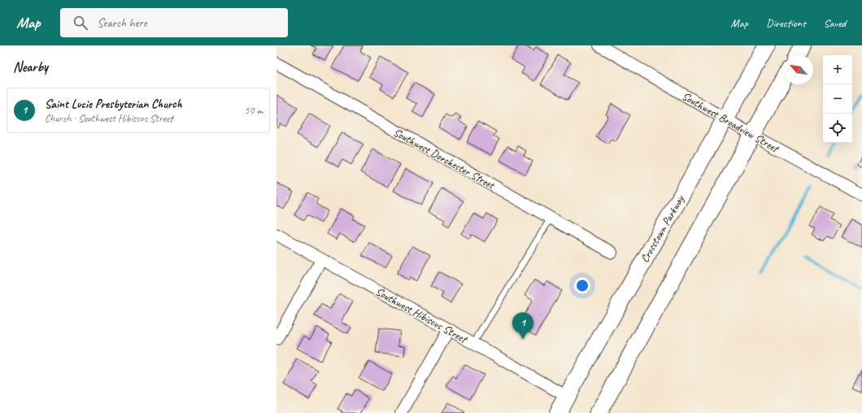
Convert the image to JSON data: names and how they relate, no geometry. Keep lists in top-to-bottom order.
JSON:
{
  "streets": {
    "main road": ["Crosstown Parkway"],
    "street": ["Southwest Broadview Street", "Southwest Dorchester Street", "Southwest Hibiscus Street"]
  },
  "crossings": [
    ["Southwest Broadview Street", "Crosstown Parkway"],
    ["Crosstown Parkway", "Southwest Hibiscus Street"]
  ],
  "north": "top left",
  "page": {
    "header": "Map",
    "search": "Search here",
    "nav": ["Map", "Directions", "Saved"],
    "heading": "Nearby",
    "map_buttons": ["+", "−"],
    "list": [
      {
        "mark": "1",
        "name": "Saint Lucie Presbyterian Church",
        "note": "Church · Southwest Hibiscus Street",
        "value": "50 m"
      }
    ],
    "pins": "1"
  }
}
